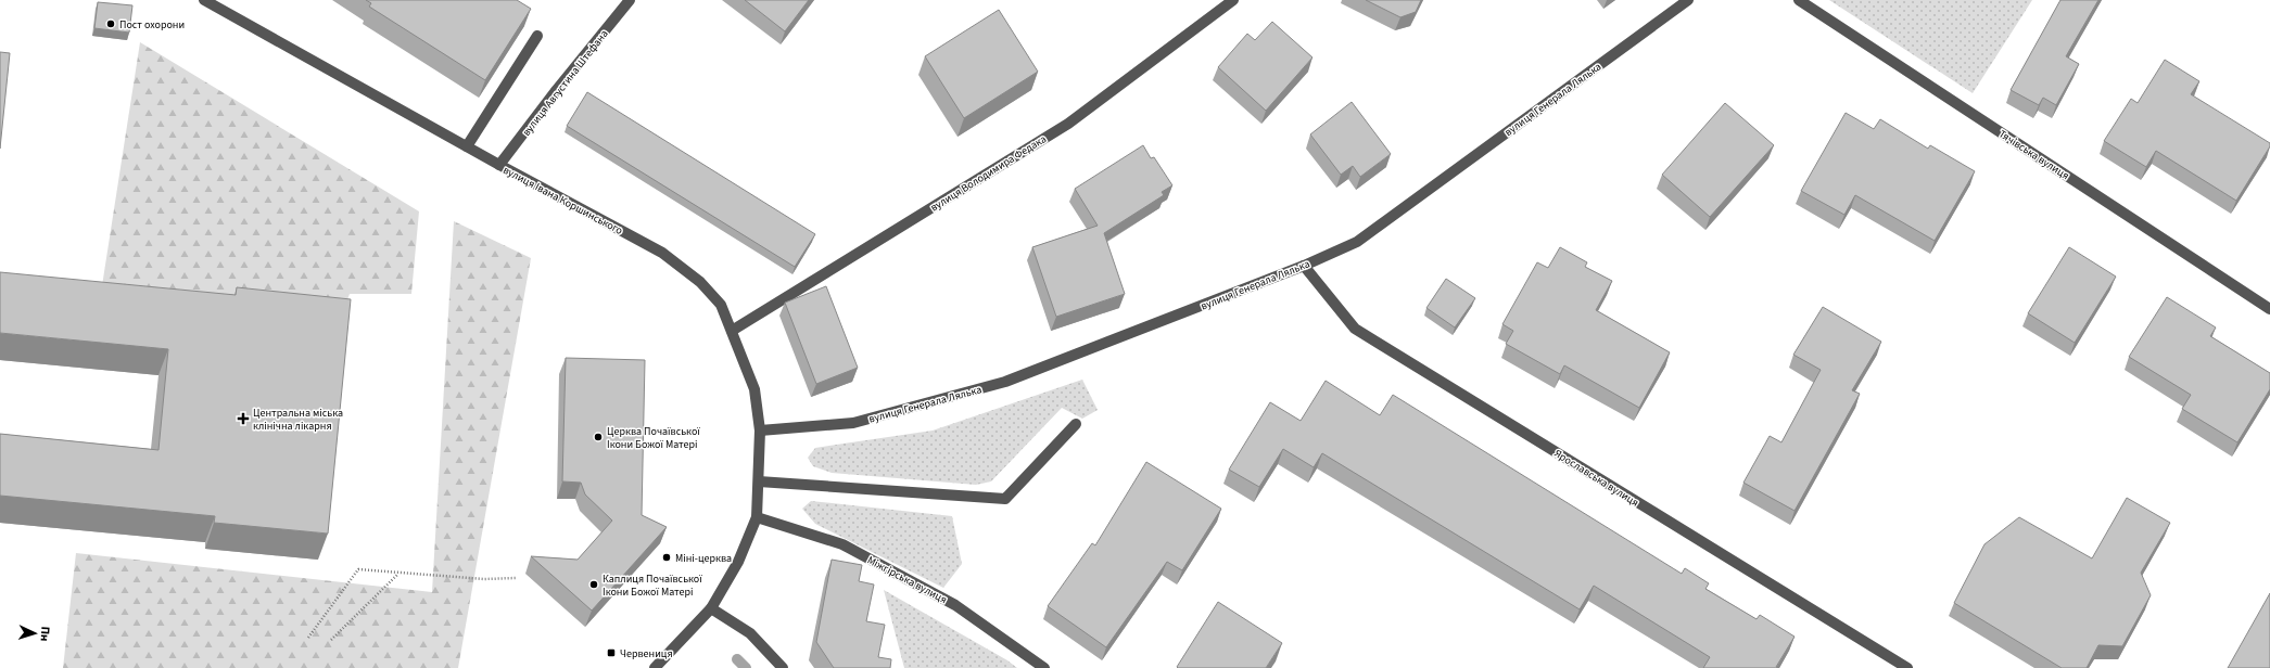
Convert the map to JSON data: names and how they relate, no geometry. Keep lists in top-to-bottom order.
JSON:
{
  "streets": {
    "street": [
      "вулиця Августина Штефана",
      "вулиця Генерала Лялька",
      "Тячівська вулиця",
      "вулиця Володимира Федака",
      "вулиця Івана Коршинського",
      "Ярославська вулиця",
      "Міжгірська вулиця"
    ]
  },
  "crossings": [
    ["вулиця Августина Штефана", "вулиця Івана Коршинського"],
    ["вулиця Генерала Лялька", "вулиця Івана Коршинського"],
    ["вулиця Генерала Лялька", "Ярославська вулиця"],
    ["вулиця Володимира Федака", "вулиця Івана Коршинського"],
    ["вулиця Івана Коршинського", "Міжгірська вулиця"]
  ],
  "places": {
    "other": [
      "Пост охорони",
      "Церква Почаївської Ікони Божої Матері",
      "Міні-церква",
      "Каплиця Почаївської Ікони Божої Матері"
    ],
    "health": ["Центральна міська клінічна лікарня"],
    "transit": ["Червениця"]
  },
  "north": "right"
}
